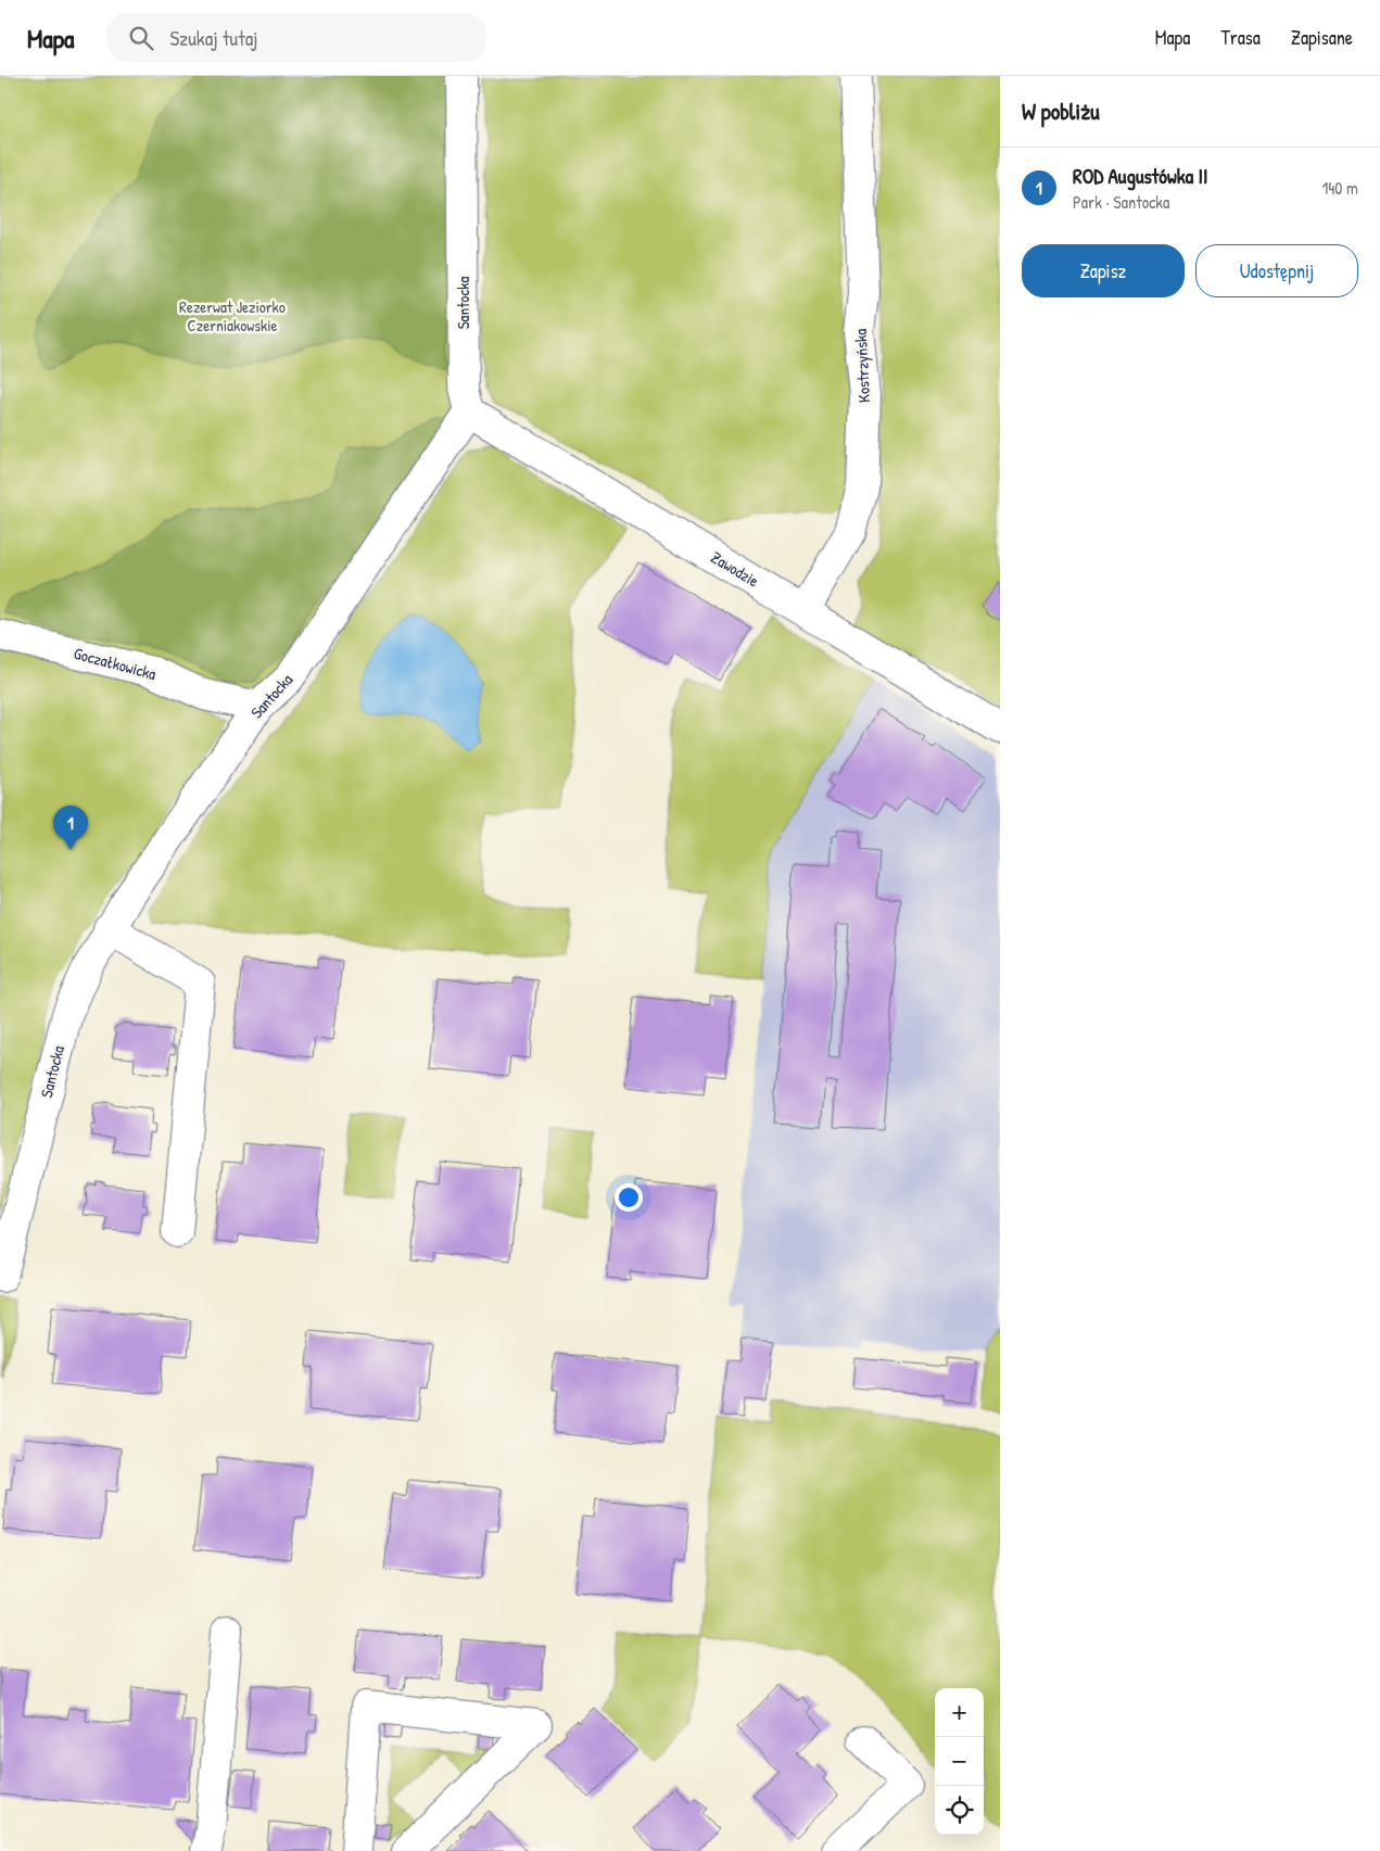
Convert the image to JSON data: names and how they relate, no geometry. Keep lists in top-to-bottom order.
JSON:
{
  "streets": {
    "street": [
      "Santocka",
      "Kostrzyńska",
      "Zawodzie",
      "Goczałkowicka"
    ]
  },
  "crossings": [
    ["Santocka", "Zawodzie"],
    ["Santocka", "Goczałkowicka"],
    ["Kostrzyńska", "Zawodzie"]
  ],
  "parks": ["Rezerwat Jeziorko Czerniakowskie"],
  "page": {
    "header": "Mapa",
    "search": "Szukaj tutaj",
    "nav": ["Mapa", "Trasa", "Zapisane"],
    "heading": "W pobliżu",
    "list": [
      {
        "mark": "1",
        "name": "ROD Augustówka II",
        "note": "Park · Santocka",
        "value": "140 m"
      }
    ],
    "buttons": ["Zapisz", "Udostępnij"],
    "pins": "1",
    "map_buttons": ["+", "−"]
  }
}
